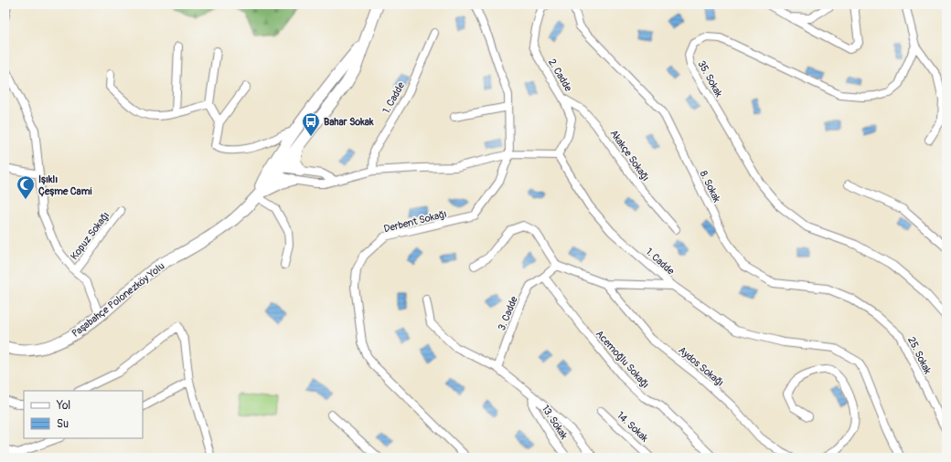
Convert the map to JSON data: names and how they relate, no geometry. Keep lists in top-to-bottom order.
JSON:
{
  "streets": {
    "main road": ["Paşabahçe Polonezköy Yolu"],
    "street": [
      "2. Cadde",
      "35. Sokak",
      "1. Cadde",
      "Akakçe Sokağı",
      "8. Sokak",
      "Derbent Sokağı",
      "Kopuz Sokağı",
      "3. Cadde",
      "25. Sokak",
      "Acemoğlu Sokağı",
      "Aydos Sokağı",
      "13. Sokak",
      "14. Sokak"
    ]
  },
  "crossings": [
    ["2. Cadde", "1. Cadde"],
    ["2. Cadde", "Akakçe Sokağı"],
    ["8. Sokak", "25. Sokak"],
    ["Kopuz Sokağı", "Paşabahçe Polonezköy Yolu"],
    ["3. Cadde", "Acemoğlu Sokağı"]
  ],
  "places": {
    "bus stop": ["Bahar Sokak"],
    "mosque": ["Işıklı Çeşme Cami"]
  },
  "legend": ["Yol", "Su"]
}
